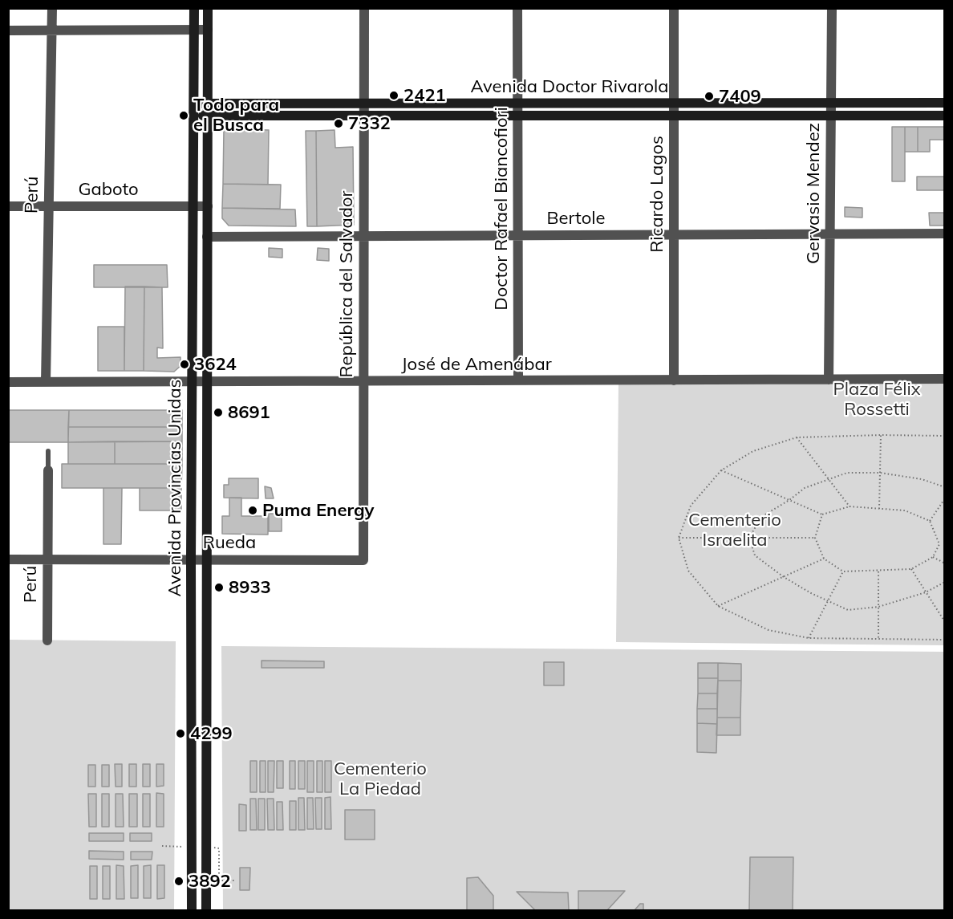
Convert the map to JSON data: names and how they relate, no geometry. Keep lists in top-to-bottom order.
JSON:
{
  "streets": {
    "main road": ["Avenida Doctor Rivarola", "Avenida Provincias Unidas"],
    "street": [
      "Gaboto",
      "Gervasio Mendez",
      "Ricardo Lagos",
      "Perú",
      "Doctor Rafael Biancofiori",
      "Bertole",
      "República del Salvador",
      "José de Amenábar",
      "Rueda"
    ]
  },
  "crossings": [
    ["Avenida Doctor Rivarola", "Gervasio Mendez"],
    ["Avenida Doctor Rivarola", "Ricardo Lagos"],
    ["Avenida Doctor Rivarola", "Doctor Rafael Biancofiori"],
    ["Avenida Doctor Rivarola", "República del Salvador"],
    ["Avenida Doctor Rivarola", "Avenida Provincias Unidas"],
    ["Gaboto", "Perú"],
    ["Gaboto", "Avenida Provincias Unidas"],
    ["Gervasio Mendez", "Bertole"],
    ["Gervasio Mendez", "José de Amenábar"],
    ["Ricardo Lagos", "Bertole"],
    ["Ricardo Lagos", "José de Amenábar"],
    ["Perú", "José de Amenábar"],
    ["Perú", "Rueda"],
    ["Doctor Rafael Biancofiori", "Bertole"],
    ["Doctor Rafael Biancofiori", "José de Amenábar"],
    ["Bertole", "República del Salvador"],
    ["Bertole", "Avenida Provincias Unidas"],
    ["República del Salvador", "José de Amenábar"],
    ["República del Salvador", "Rueda"],
    ["José de Amenábar", "Avenida Provincias Unidas"],
    ["Avenida Provincias Unidas", "Rueda"]
  ],
  "parks": ["Plaza Félix Rossetti", "Cementerio Israelita", "Cementerio La Piedad"],
  "places": [
    "2421",
    "7409",
    "Todo para el Busca",
    "7332",
    "3624",
    "8691",
    "Puma Energy",
    "8933",
    "4299",
    "3892"
  ]
}
